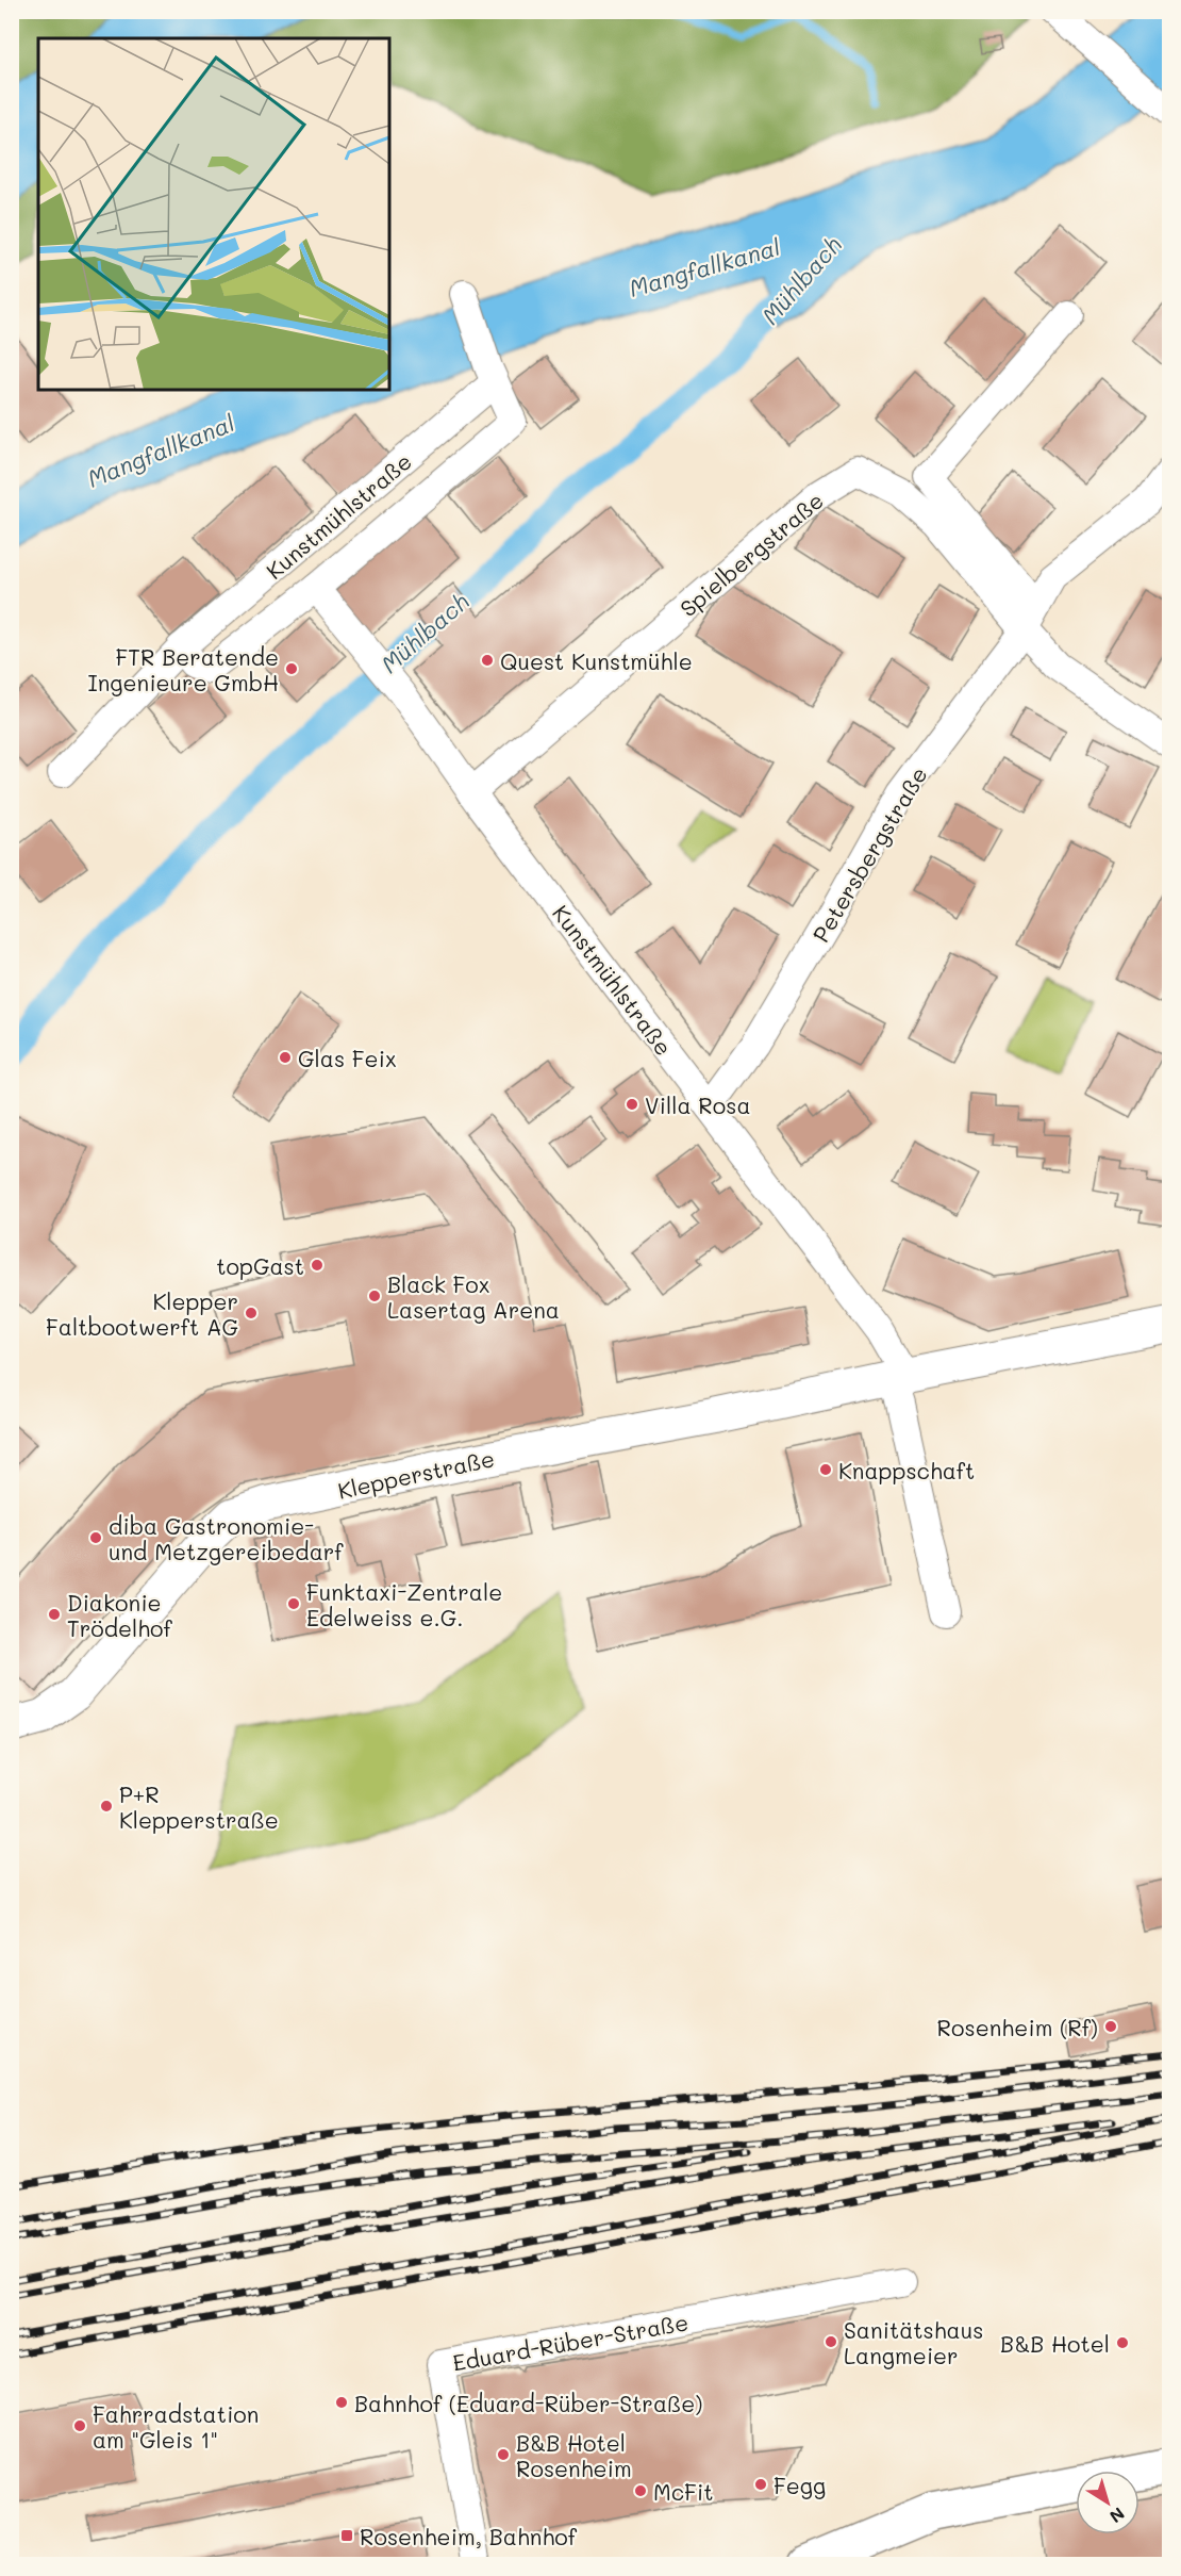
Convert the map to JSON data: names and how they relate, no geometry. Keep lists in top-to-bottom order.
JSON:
{
  "streets": {
    "street": [
      "Kunstmühlstraße",
      "Spielbergstraße",
      "Petersbergstraße",
      "Klepperstraße",
      "Eduard-Rüber-Straße"
    ]
  },
  "crossings": [
    ["Kunstmühlstraße", "Spielbergstraße"],
    ["Kunstmühlstraße", "Petersbergstraße"],
    ["Kunstmühlstraße", "Klepperstraße"],
    ["Spielbergstraße", "Petersbergstraße"]
  ],
  "water": ["Mangfallkanal", "Mühlbach"],
  "places": {
    "other": [
      "Quest Kunstmühle",
      "FTR Beratende Ingenieure GmbH",
      "Glas Feix",
      "Villa Rosa",
      "topGast",
      "Black Fox Lasertag Arena",
      "Klepper Faltbootwerft AG",
      "Knappschaft",
      "diba Gastronomie- und Metzgereibedarf",
      "Funktaxi-Zentrale Edelweiss e.G.",
      "Diakonie Trödelhof",
      "P+R Klepperstraße",
      "Rosenheim (Rf)",
      "Sanitätshaus Langmeier",
      "B&B Hotel",
      "Bahnhof (Eduard-Rüber-Straße)",
      "Fahrradstation am \"Gleis 1\"",
      "B&B Hotel Rosenheim",
      "Fegg",
      "McFit"
    ],
    "transit": ["Rosenheim, Bahnhof"]
  },
  "north": "bottom right"
}
